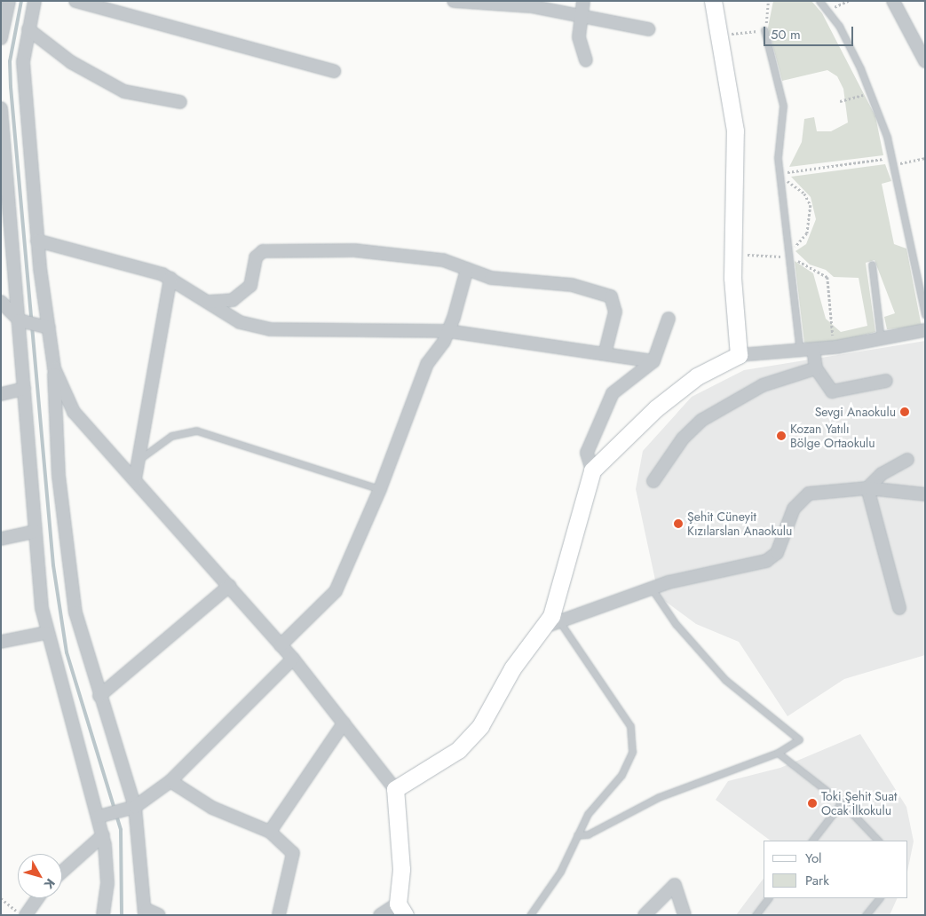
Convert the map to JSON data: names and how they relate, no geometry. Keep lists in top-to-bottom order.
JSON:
{
  "places": [
    "Sevgi Anaokulu",
    "Kozan Yatılı Bölge Ortaokulu",
    "Şehit Cüneyit Kızılarslan Anaokulu",
    "Toki Şehit Suat Ocak İlkokulu"
  ],
  "legend": ["Yol", "Park"],
  "scale_bar": "50 m",
  "north": "bottom right"
}
